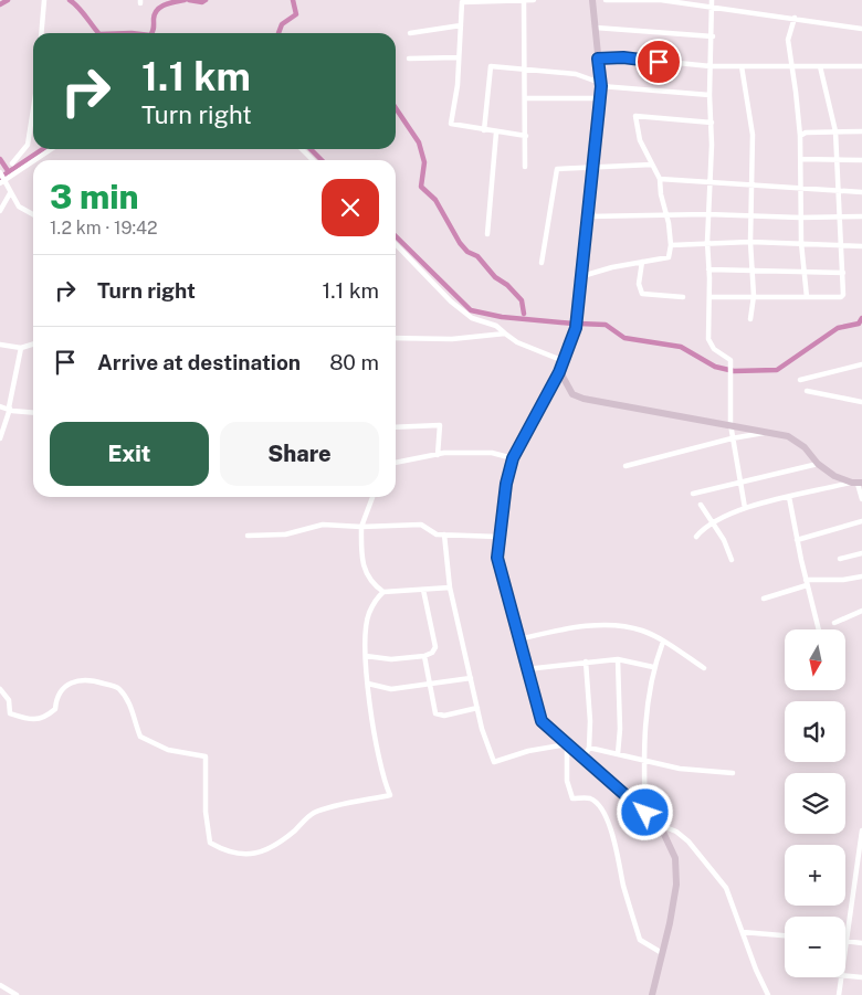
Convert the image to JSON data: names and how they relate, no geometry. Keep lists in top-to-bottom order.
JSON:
{
  "north": "bottom",
  "page": {
    "turn": ["1.1 km", "Turn right"],
    "heading": ["3 min", "1.2 km · 19:42"],
    "list": [
      {
        "name": "Turn right",
        "value": "1.1 km"
      },
      {
        "name": "Arrive at destination",
        "value": "80 m"
      }
    ],
    "buttons": ["Exit", "Share"],
    "map_buttons": ["+", "−"]
  }
}
